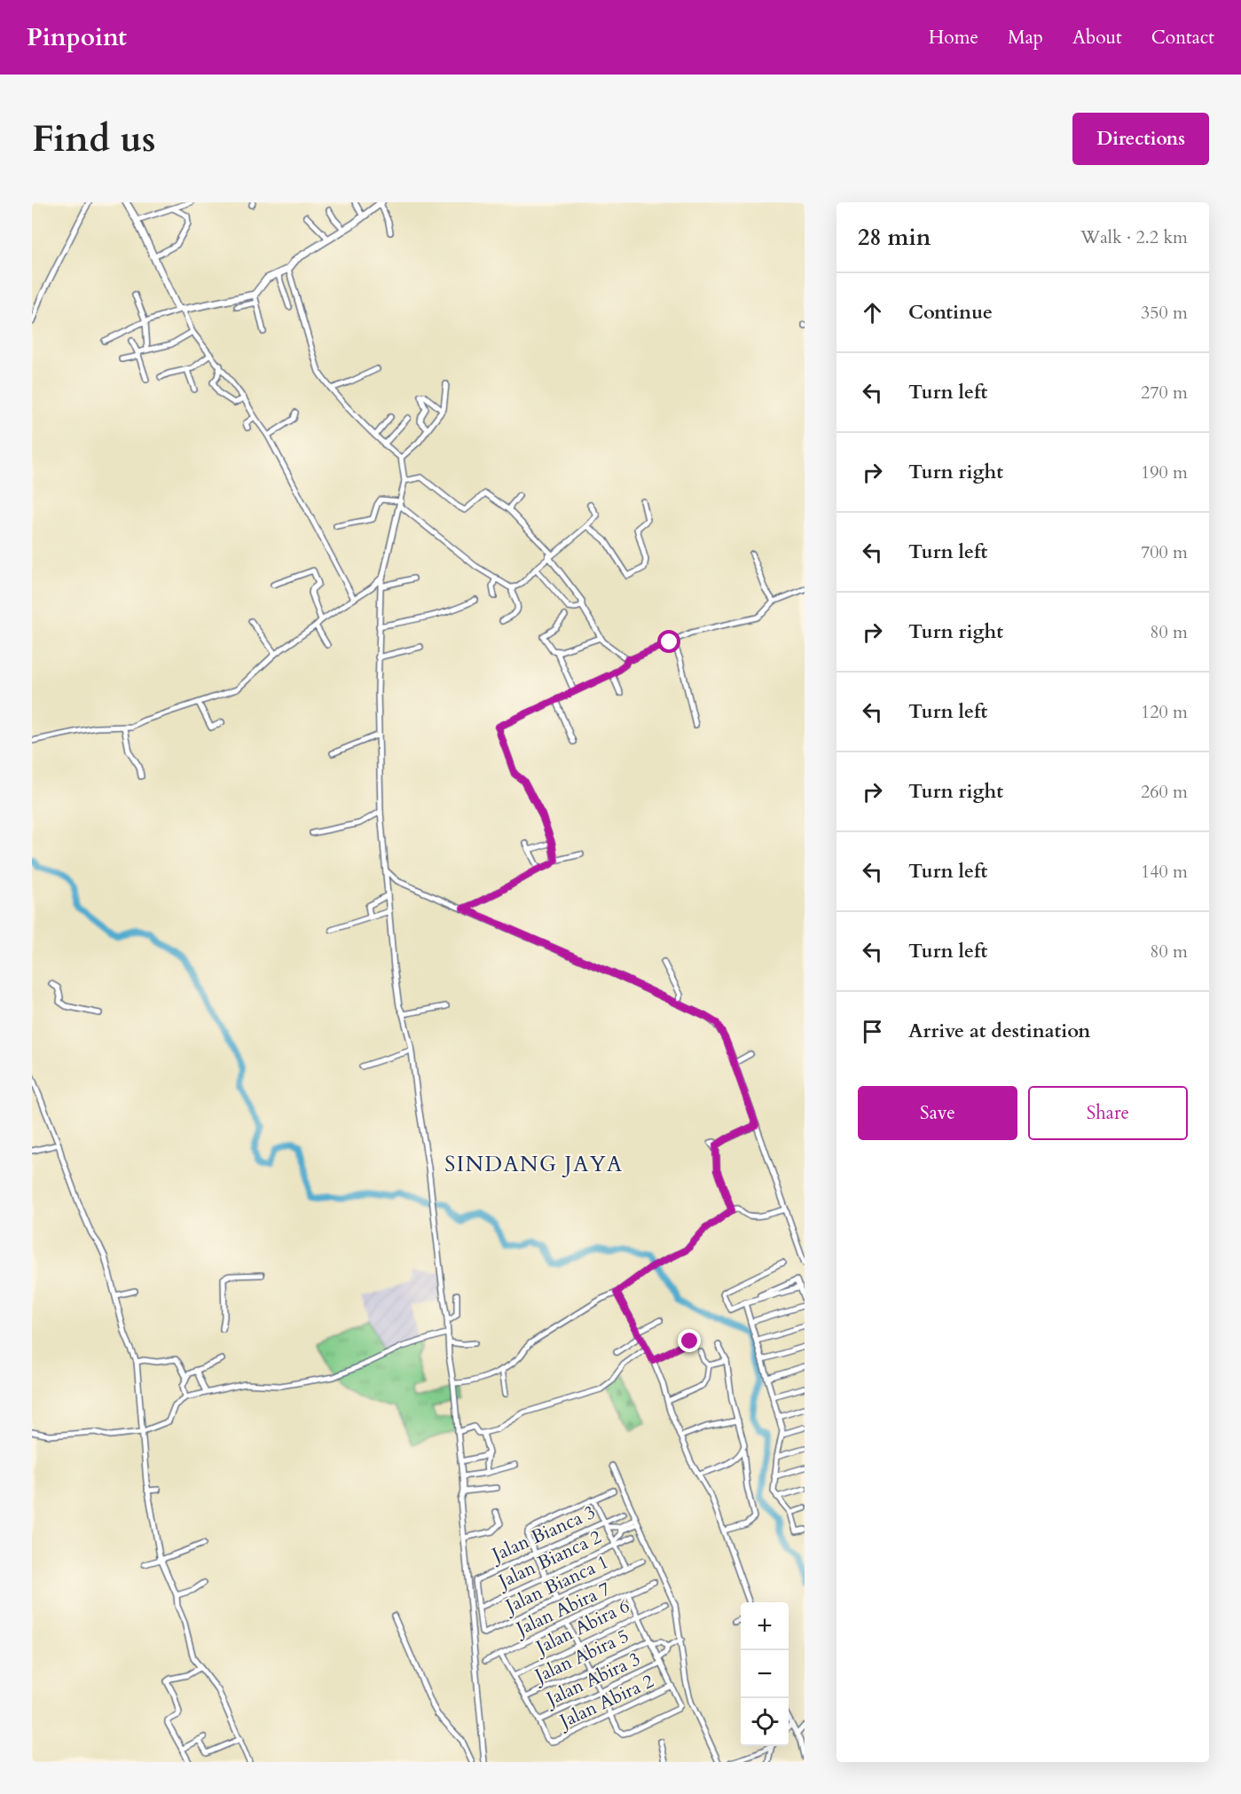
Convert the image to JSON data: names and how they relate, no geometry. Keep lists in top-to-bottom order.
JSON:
{
  "streets": {
    "street": [
      "Jalan Bianca 3",
      "Jalan Bianca 2",
      "Jalan Bianca 1",
      "Jalan Abira 7",
      "Jalan Abira 6",
      "Jalan Abira 5",
      "Jalan Abira 3",
      "Jalan Abira 2"
    ]
  },
  "crossings": [
    ["Jalan Bianca 3", "Jalan Bianca 2"],
    ["Jalan Bianca 3", "Jalan Bianca 1"],
    ["Jalan Bianca 2", "Jalan Bianca 1"],
    ["Jalan Abira 3", "Jalan Abira 2"]
  ],
  "districts": ["SINDANG JAYA"],
  "page": {
    "header": "Pinpoint",
    "nav": [
      "Home",
      "Map",
      "About",
      "Contact"
    ],
    "buttons": [
      "Directions",
      ["Save", "Share"]
    ],
    "title": "Find us",
    "heading": ["28 min", "Walk · 2.2 km"],
    "list": [
      ["Continue", "350 m"],
      ["Turn left", "270 m"],
      ["Turn right", "190 m"],
      ["Turn left", "700 m"],
      ["Turn right", "80 m"],
      ["Turn left", "120 m"],
      ["Turn right", "260 m"],
      ["Turn left", "140 m"],
      ["Turn left", "80 m"],
      "Arrive at destination"
    ],
    "map_buttons": ["+", "−"]
  }
}
